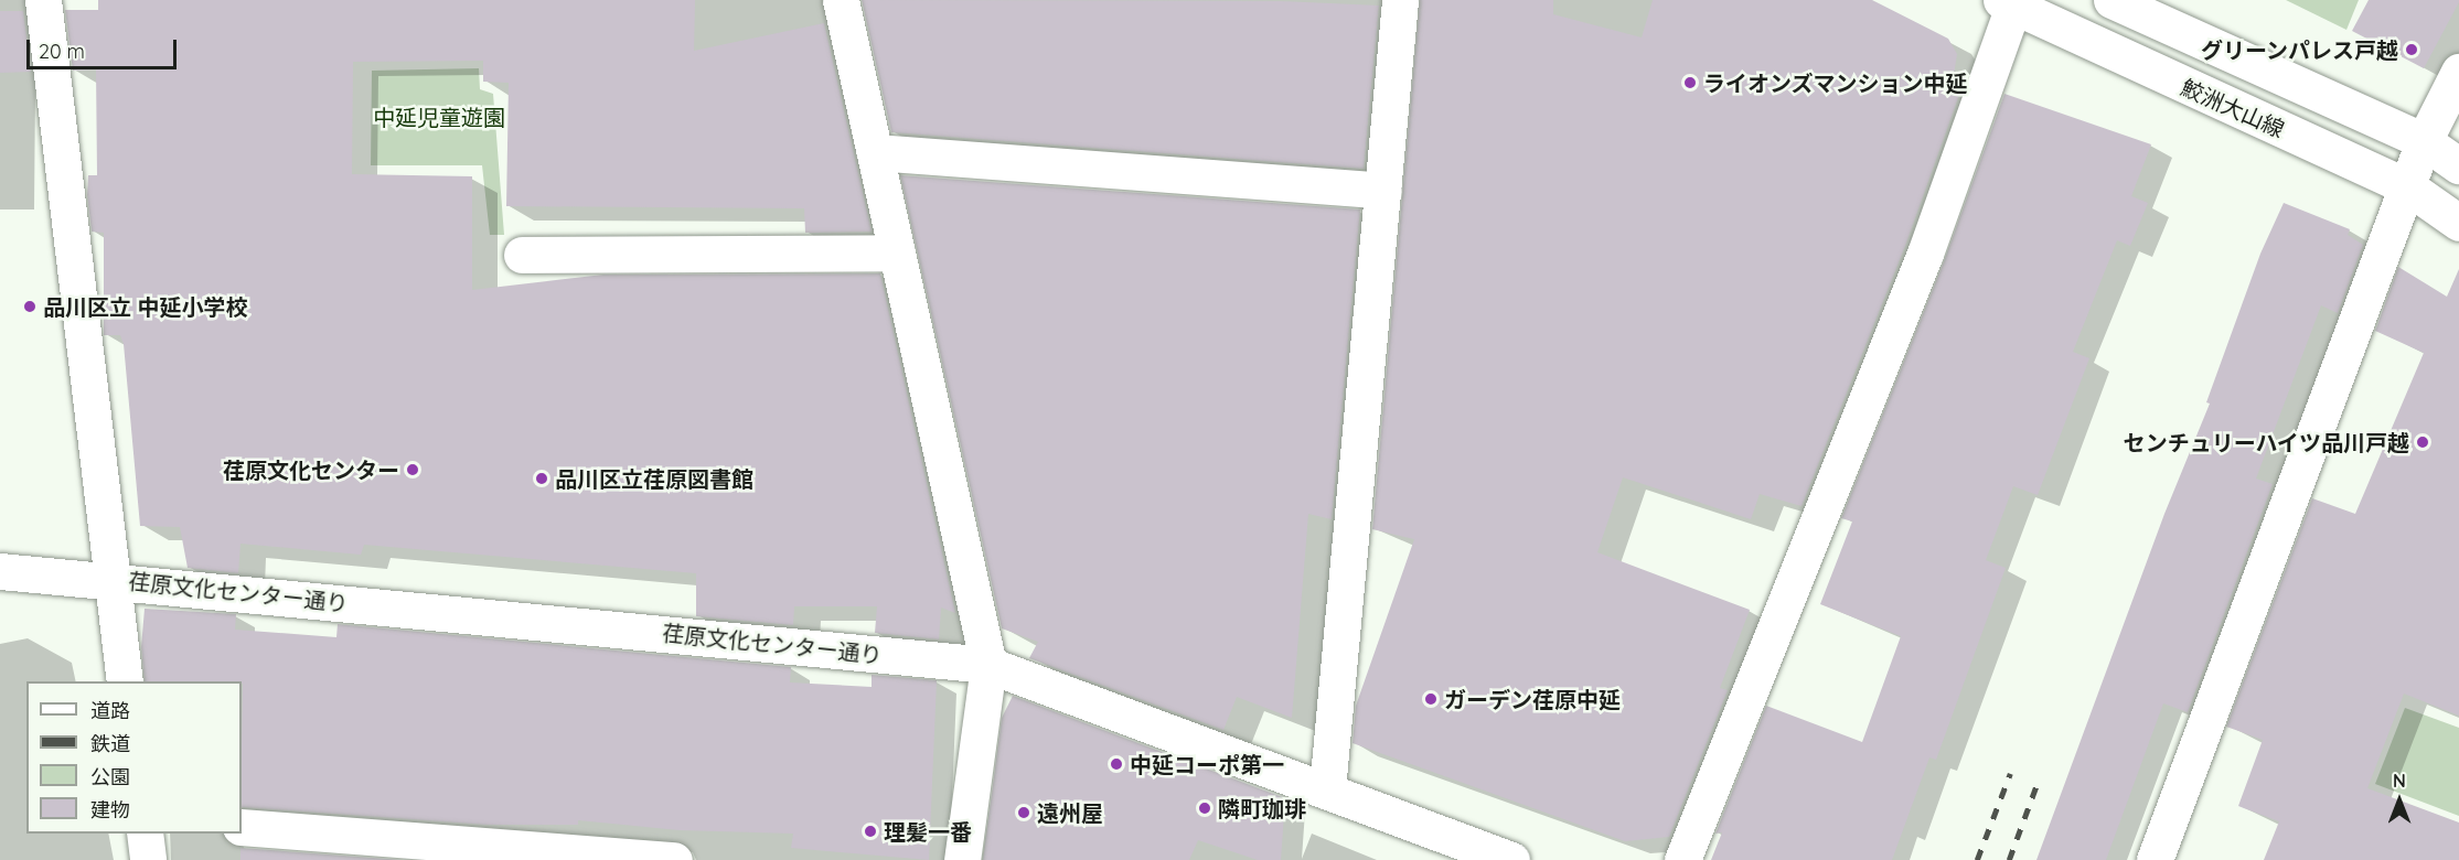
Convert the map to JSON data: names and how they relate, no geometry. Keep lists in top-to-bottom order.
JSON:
{
  "streets": {
    "street": ["鮫洲大山線", "荏原文化センター通り"]
  },
  "parks": ["中延児童遊園"],
  "places": [
    "グリーンパレス戸越",
    "ライオンズマンション中延",
    "品川区立 中延小学校",
    "センチュリーハイツ品川戸越",
    "荏原文化センター",
    "品川区立荏原図書館",
    "ガーデン荏原中延",
    "中延コーポ第一",
    "隣町珈琲",
    "遠州屋",
    "理髪一番"
  ],
  "legend": [
    "道路",
    "鉄道",
    "公園",
    "建物"
  ],
  "scale_bar": "20 m",
  "north": "top"
}
